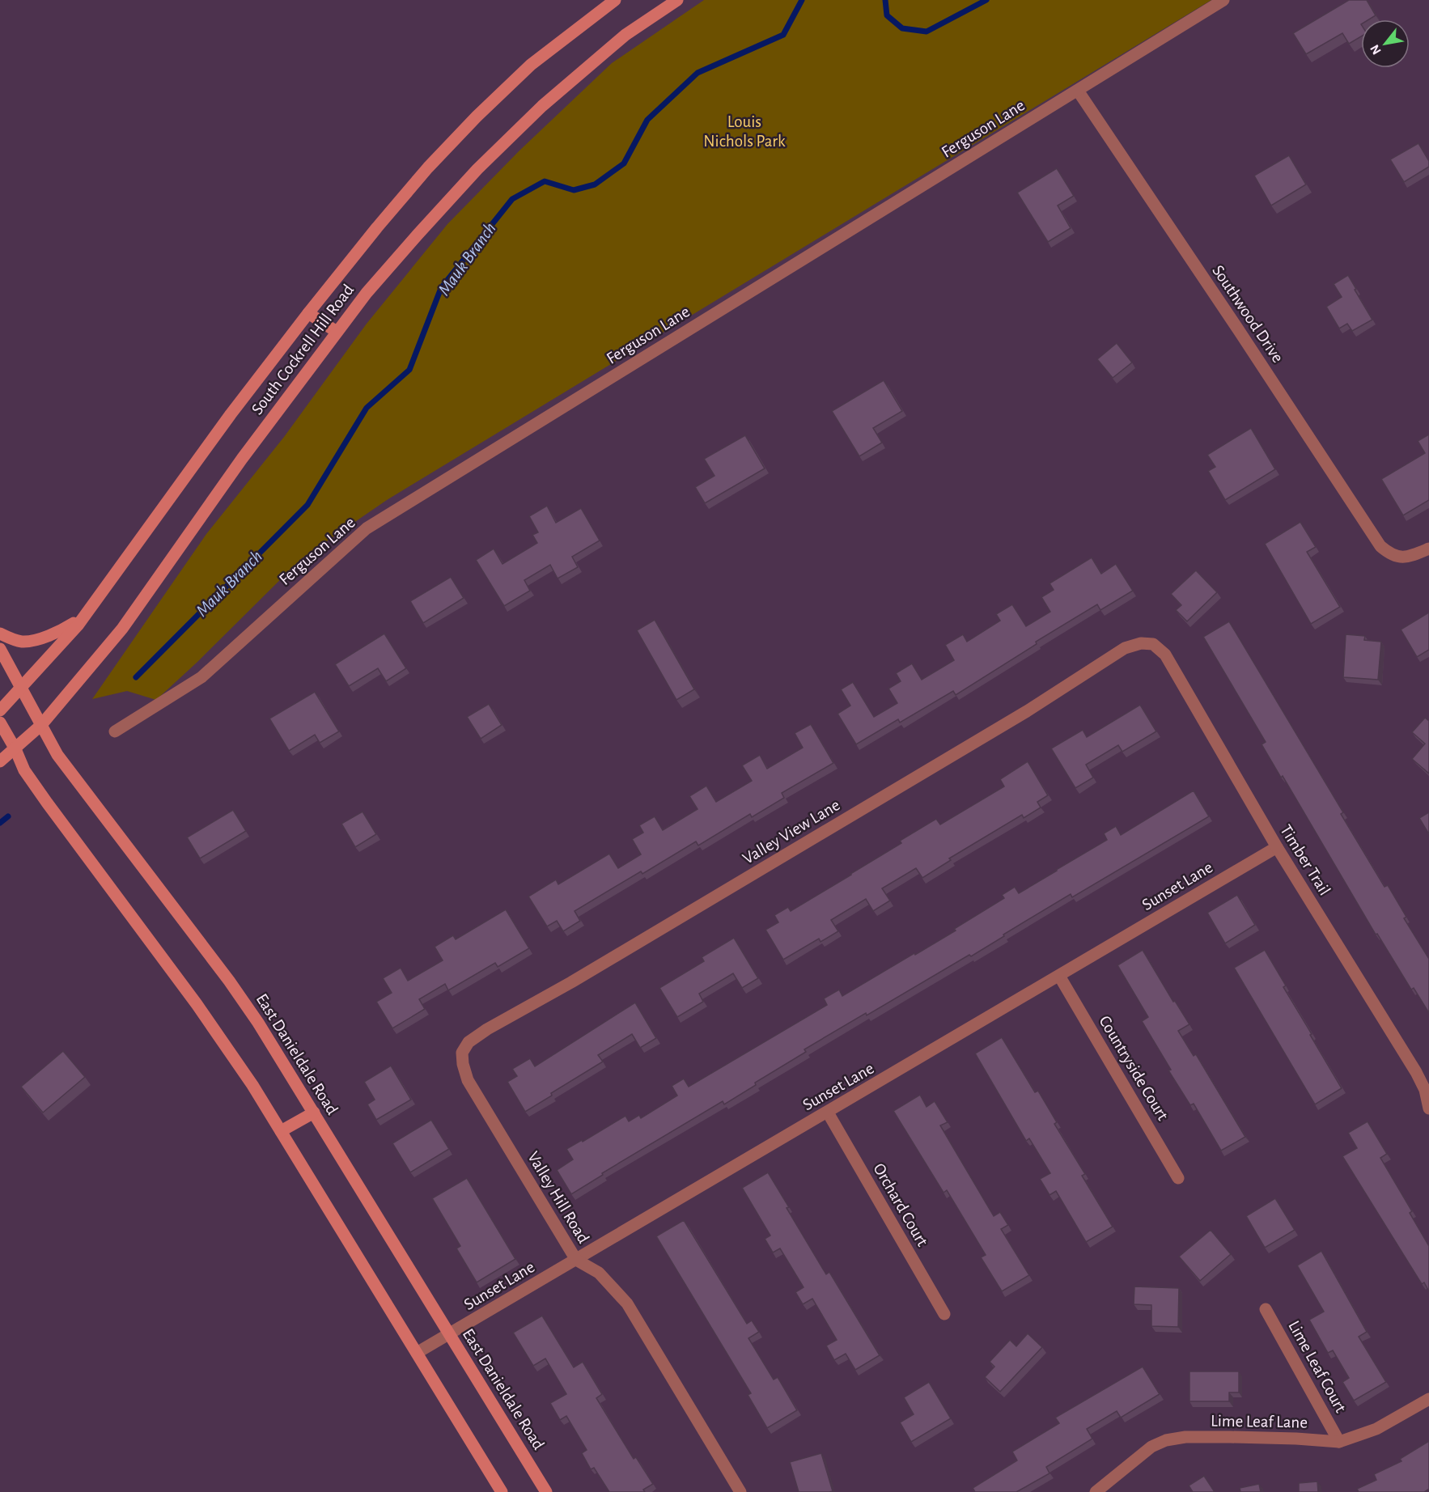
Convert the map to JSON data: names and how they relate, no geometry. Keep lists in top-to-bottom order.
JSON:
{
  "streets": {
    "main road": ["South Cockrell Hill Road", "East Danieldale Road"],
    "street": [
      "Ferguson Lane",
      "Southwood Drive",
      "Valley View Lane",
      "Timber Trail",
      "Sunset Lane",
      "Countryside Court",
      "Valley Hill Road",
      "Orchard Court",
      "Lime Leaf Court",
      "Lime Leaf Lane"
    ]
  },
  "crossings": [
    ["Ferguson Lane", "Southwood Drive"],
    ["South Cockrell Hill Road", "East Danieldale Road"],
    ["Valley View Lane", "Timber Trail"],
    ["Valley View Lane", "Valley Hill Road"],
    ["Timber Trail", "Sunset Lane"],
    ["Sunset Lane", "East Danieldale Road"],
    ["Sunset Lane", "Countryside Court"],
    ["Sunset Lane", "Valley Hill Road"],
    ["Sunset Lane", "Orchard Court"],
    ["Lime Leaf Court", "Lime Leaf Lane"]
  ],
  "water": ["Mauk Branch"],
  "parks": ["Louis Nichols Park"],
  "north": "bottom left"
}
